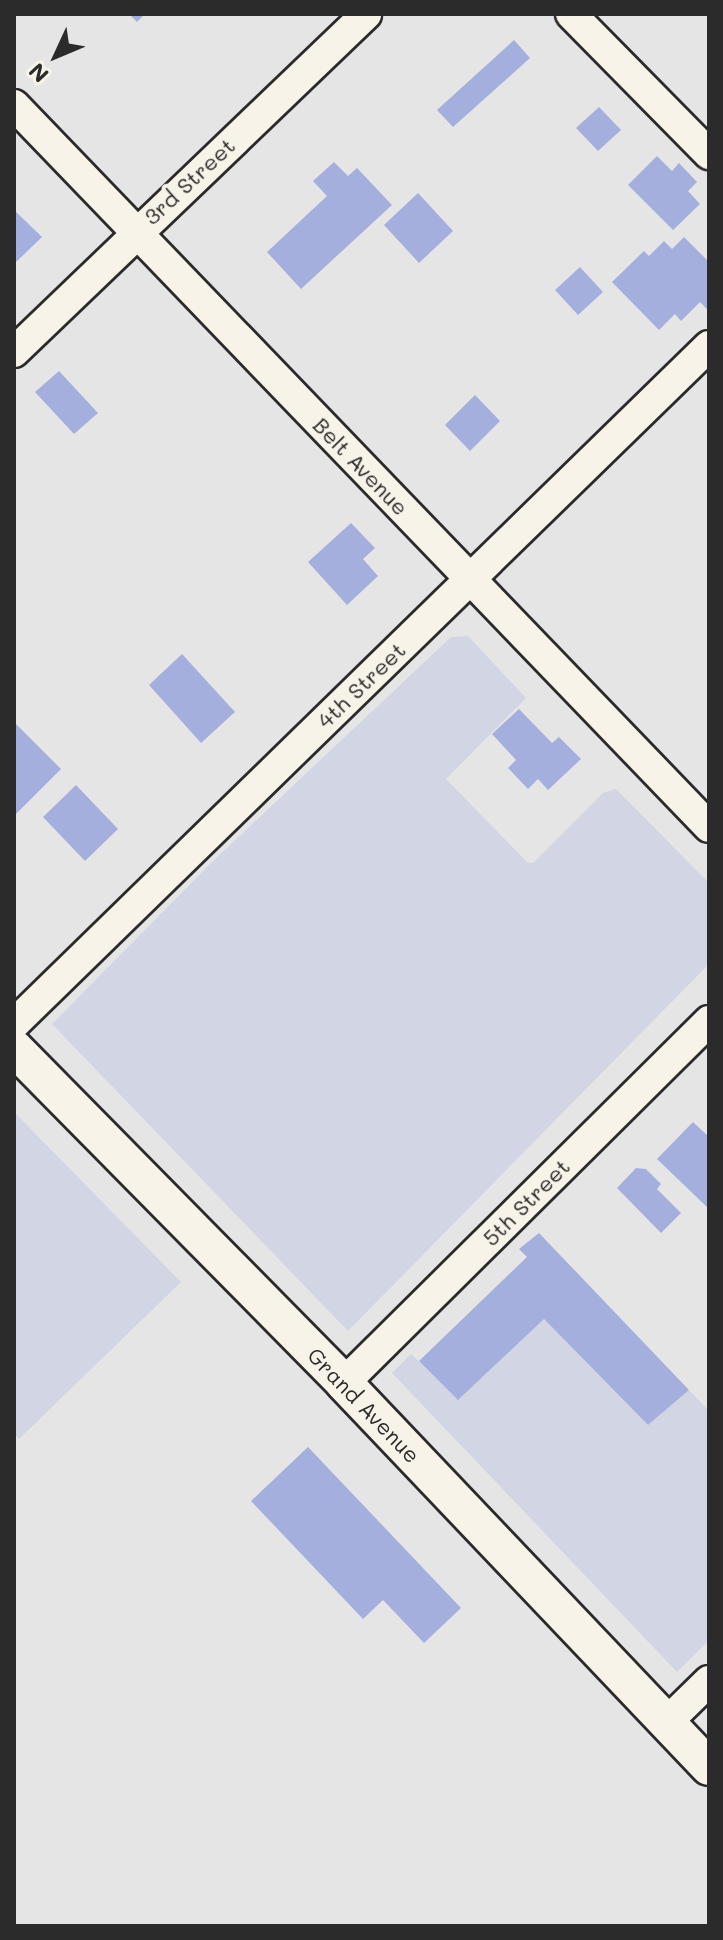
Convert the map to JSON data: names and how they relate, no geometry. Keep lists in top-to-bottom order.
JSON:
{
  "streets": {
    "street": [
      "3rd Street",
      "Belt Avenue",
      "4th Street",
      "5th Street",
      "Grand Avenue"
    ]
  },
  "crossings": [
    ["3rd Street", "Belt Avenue"],
    ["Belt Avenue", "4th Street"],
    ["5th Street", "Grand Avenue"]
  ],
  "north": "bottom left"
}
